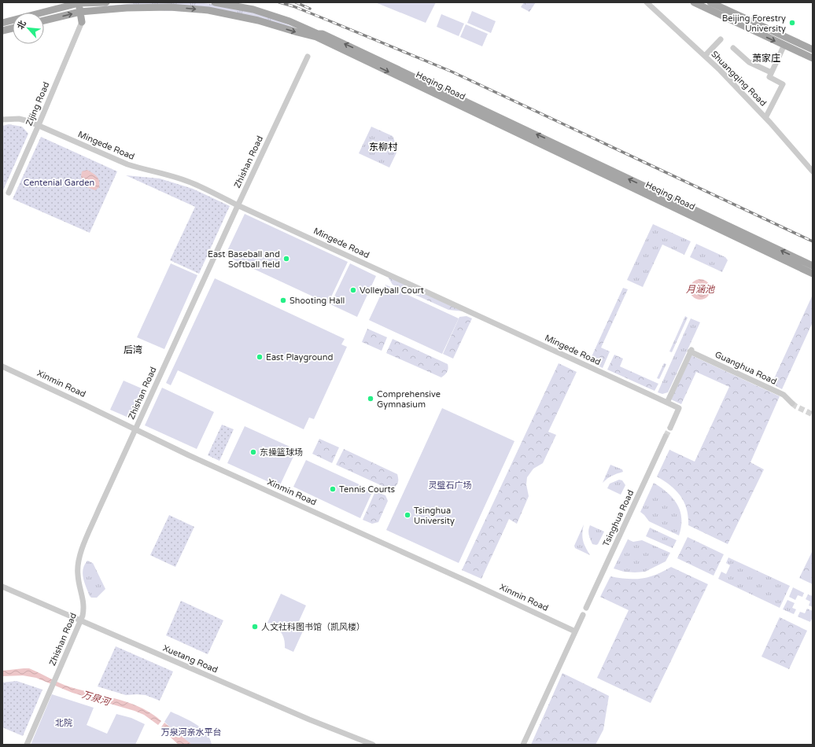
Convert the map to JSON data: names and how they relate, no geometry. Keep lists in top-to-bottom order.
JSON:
{
  "streets": {
    "main road": ["Heqing Road"],
    "street": [
      "Shuangqing Road",
      "Zijing Road",
      "Mingede Road",
      "Zhishan Road",
      "Guanghua Road",
      "Xinmin Road",
      "Tsinghua Road",
      "Xuetang Road"
    ]
  },
  "crossings": [
    ["Zijing Road", "Mingede Road"],
    ["Mingede Road", "Zhishan Road"],
    ["Mingede Road", "Guanghua Road"],
    ["Zhishan Road", "Xinmin Road"],
    ["Zhishan Road", "Xuetang Road"]
  ],
  "districts": ["萧家庄", "东柳村", "后湾"],
  "water": ["月涵池", "万泉河"],
  "parks": [
    "Centenial Garden",
    "灵璧石广场",
    "北院",
    "万泉河亲水平台"
  ],
  "places": [
    "Beijing Forestry University",
    "East Baseball and Softball field",
    "Volleyball Court",
    "Shooting Hall",
    "East Playground",
    "Comprehensive Gymnasium",
    "东操篮球场",
    "Tennis Courts",
    "Tsinghua University",
    "人文社科图书馆（凯风楼）"
  ],
  "north": "top left"
}
